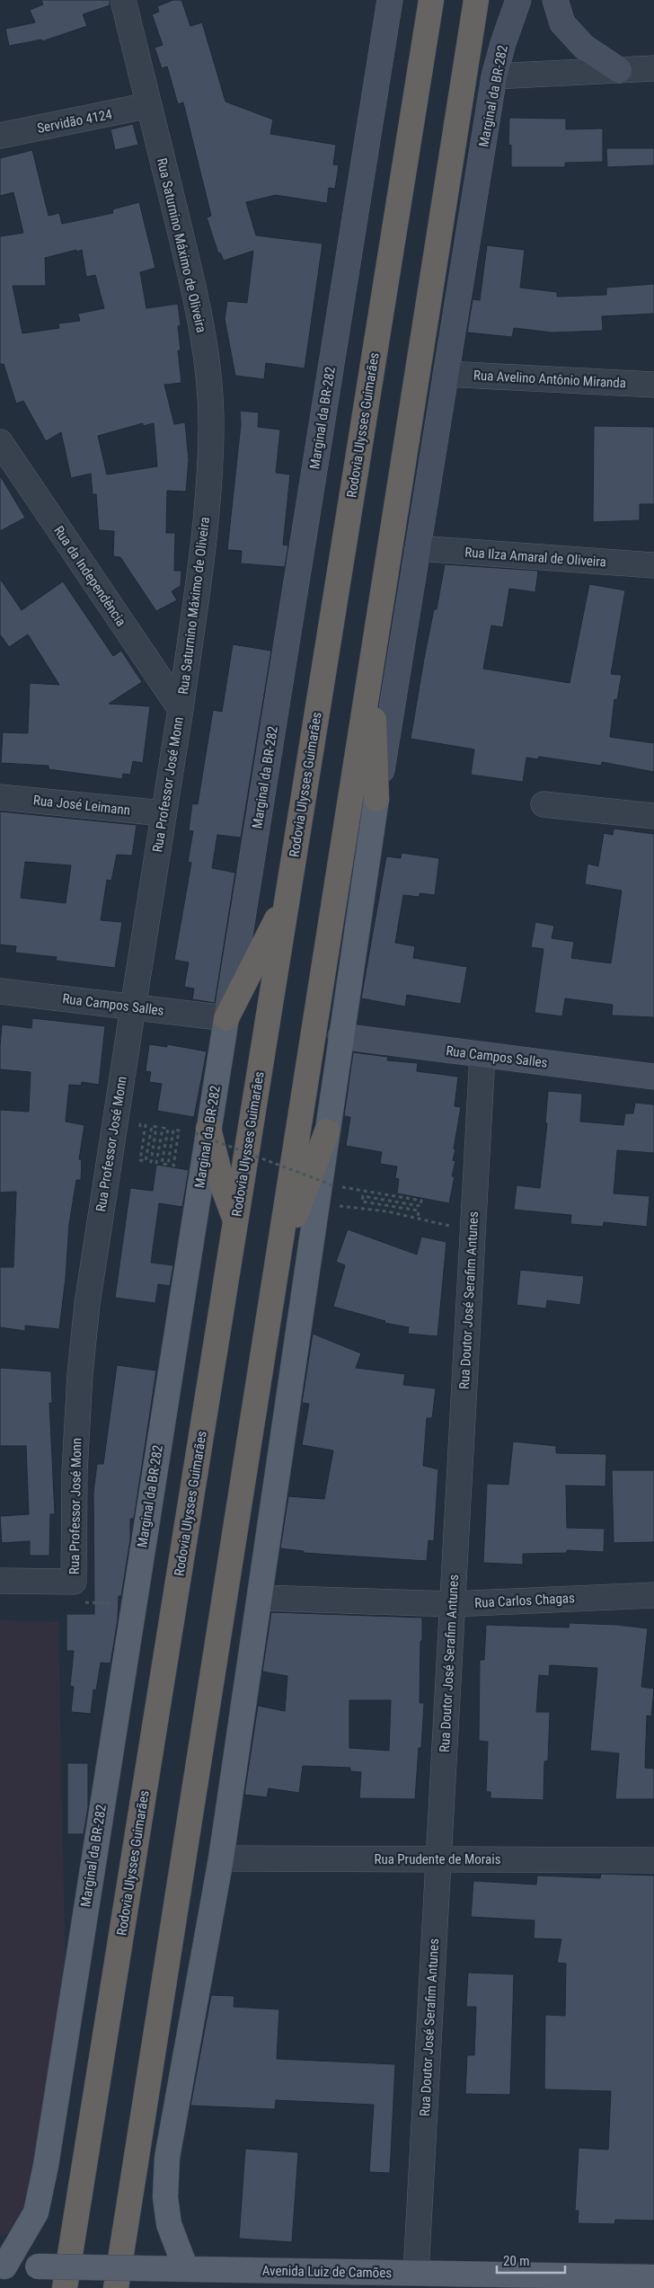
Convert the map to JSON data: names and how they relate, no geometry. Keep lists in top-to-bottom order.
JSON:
{
  "streets": {
    "highway": ["Rodovia Ulysses Guimarães"],
    "main road": ["Marginal da BR-282", "Rua Campos Salles", "Avenida Luiz de Camões"],
    "street": [
      "Servidão 4124",
      "Rua Saturnino Máximo de Oliveira",
      "Rua Avelino Antônio Miranda",
      "Rua Ilza Amaral de Oliveira",
      "Rua da Independência",
      "Rua Professor José Monn",
      "Rua José Leimann",
      "Rua Doutor José Serafim Antunes",
      "Rua Carlos Chagas",
      "Rua Prudente de Morais"
    ]
  },
  "crossings": [
    ["Marginal da BR-282", "Rua Avelino Antônio Miranda"],
    ["Marginal da BR-282", "Rua Ilza Amaral de Oliveira"],
    ["Marginal da BR-282", "Rua Campos Salles"],
    ["Marginal da BR-282", "Rua Carlos Chagas"],
    ["Marginal da BR-282", "Rua Prudente de Morais"],
    ["Marginal da BR-282", "Avenida Luiz de Camões"],
    ["Servidão 4124", "Rua Saturnino Máximo de Oliveira"],
    ["Rua Saturnino Máximo de Oliveira", "Rua da Independência"],
    ["Rua Saturnino Máximo de Oliveira", "Rua Professor José Monn"],
    ["Rua da Independência", "Rua Professor José Monn"],
    ["Rua Professor José Monn", "Rua José Leimann"],
    ["Rua Professor José Monn", "Rua Campos Salles"],
    ["Rua Campos Salles", "Rua Doutor José Serafim Antunes"],
    ["Rua Doutor José Serafim Antunes", "Rua Carlos Chagas"],
    ["Rua Doutor José Serafim Antunes", "Rua Prudente de Morais"],
    ["Rua Doutor José Serafim Antunes", "Avenida Luiz de Camões"]
  ],
  "scale_bar": "20 m"
}
